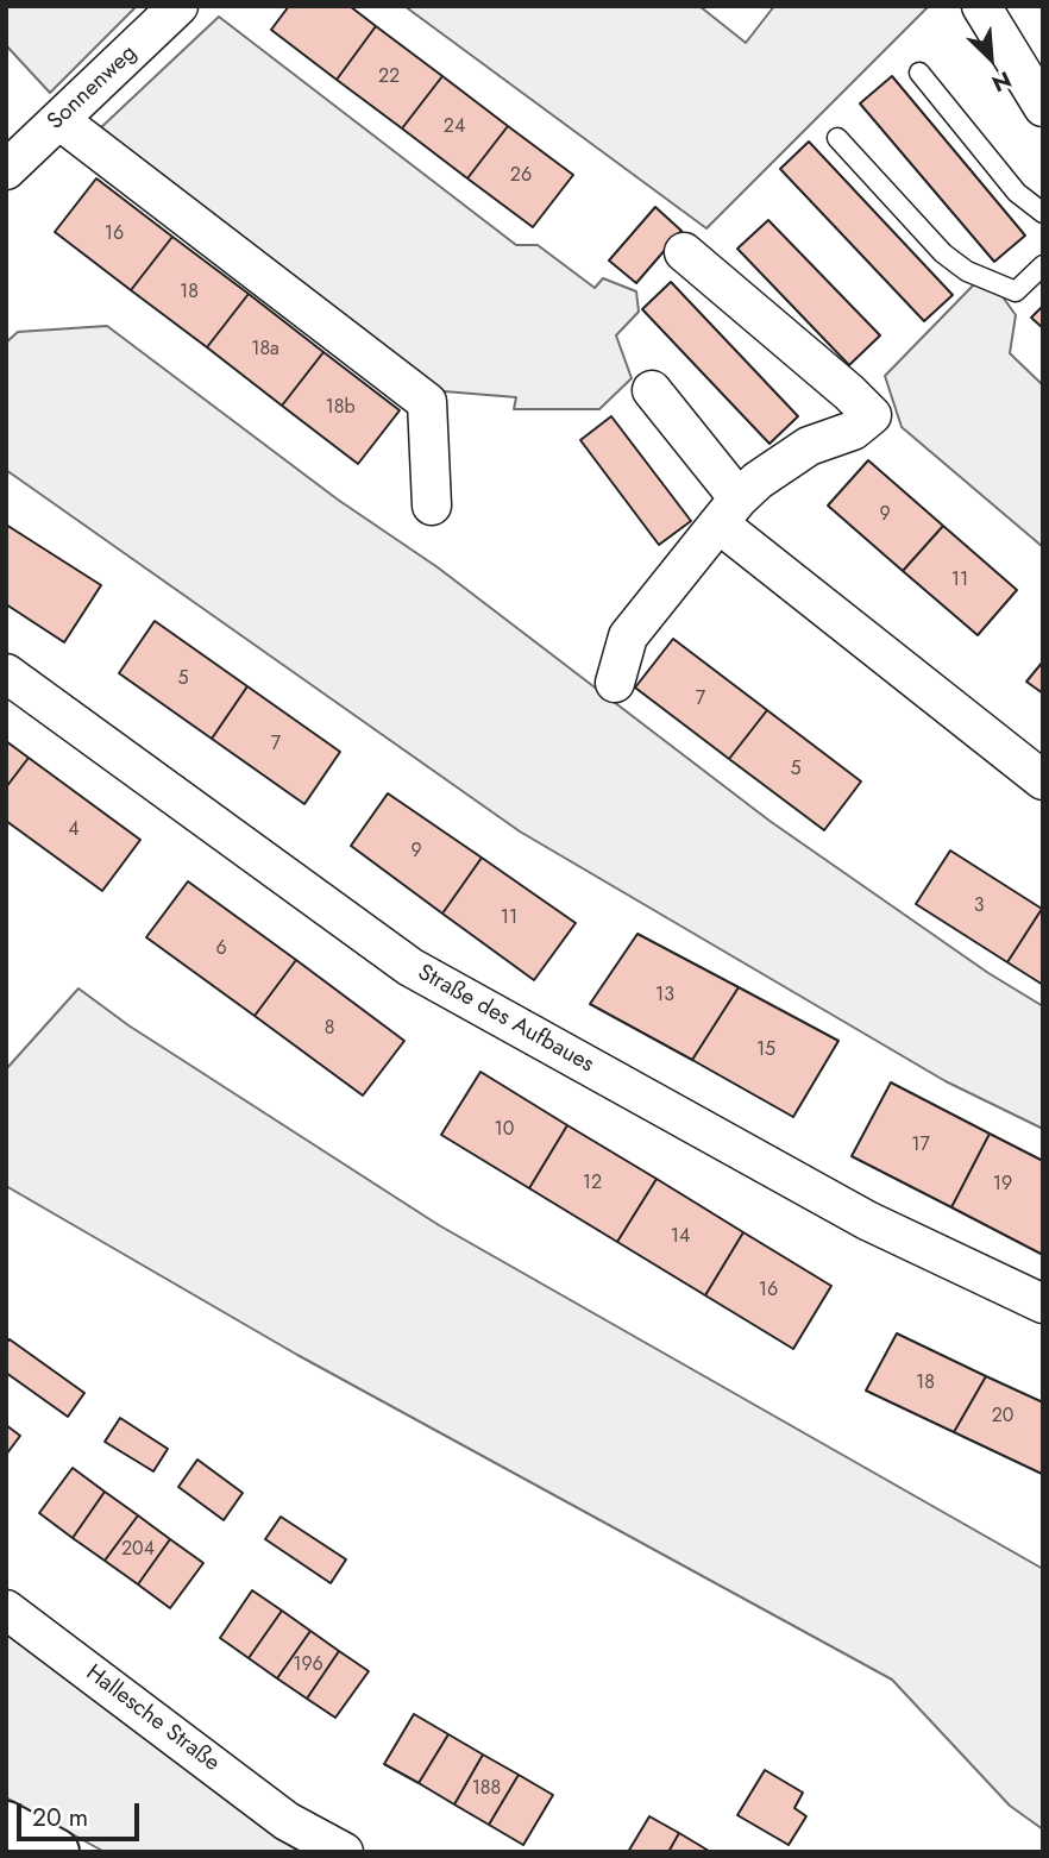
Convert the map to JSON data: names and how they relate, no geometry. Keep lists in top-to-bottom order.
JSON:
{
  "streets": {
    "street": ["Sonnenweg", "Straße des Aufbaues", "Hallesche Straße"]
  },
  "house_numbers": [
    "22",
    "24",
    "26",
    "16",
    "18",
    "18a",
    "18b",
    "9",
    "11",
    "5",
    "7",
    "7",
    "5",
    "4",
    "9",
    "3",
    "11",
    "6",
    "13",
    "8",
    "15",
    "10",
    "17",
    "12",
    "19",
    "14",
    "16",
    "18",
    "20",
    "204",
    "196",
    "188"
  ],
  "scale_bar": "20 m",
  "north": "bottom right"
}
